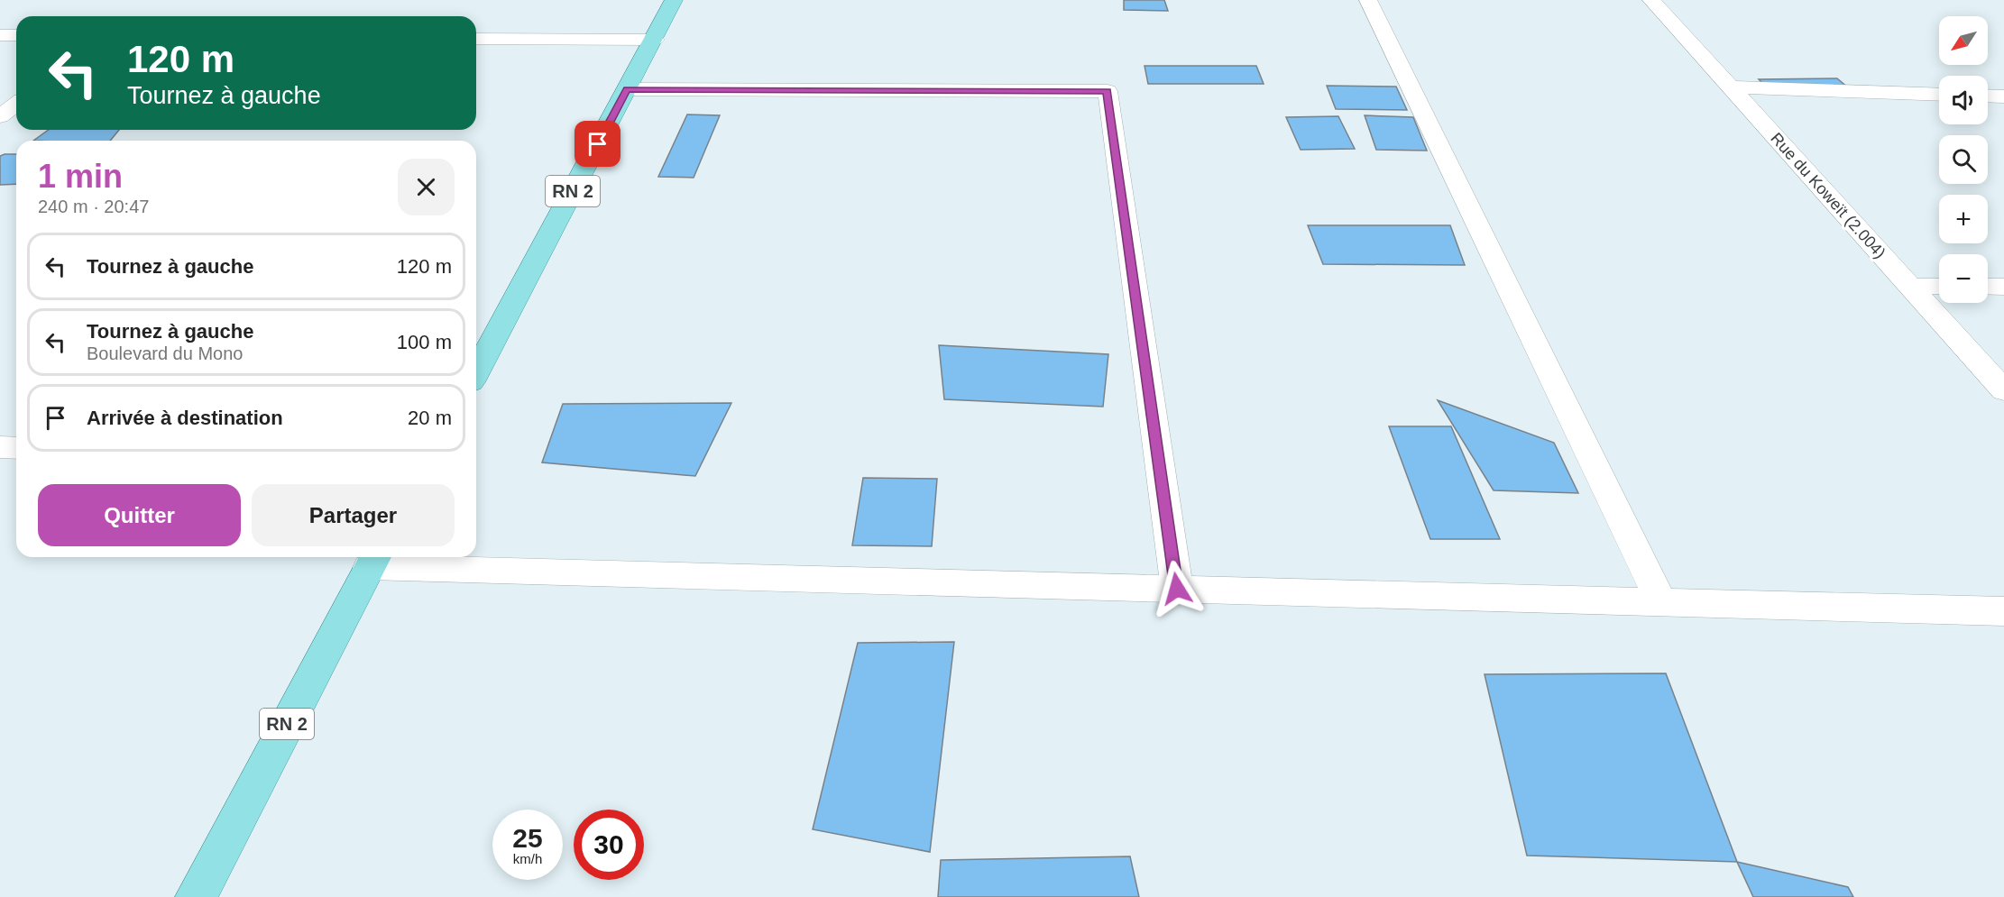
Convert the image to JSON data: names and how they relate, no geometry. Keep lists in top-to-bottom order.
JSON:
{
  "streets": {
    "main road": ["RN 2"],
    "street": ["Rue du Koweït (2.004)"]
  },
  "north": "bottom left",
  "page": {
    "map_buttons": ["+", "−"],
    "turn": ["120 m", "Tournez à gauche"],
    "heading": ["1 min", "240 m · 20:47"],
    "list": [
      {
        "name": "Tournez à gauche",
        "value": "120 m"
      },
      {
        "name": "Tournez à gauche",
        "note": "Boulevard du Mono",
        "value": "100 m"
      },
      {
        "name": "Arrivée à destination",
        "value": "20 m"
      }
    ],
    "buttons": ["Quitter", "Partager"],
    "speed": "25 km/h",
    "limit": "30"
  }
}
